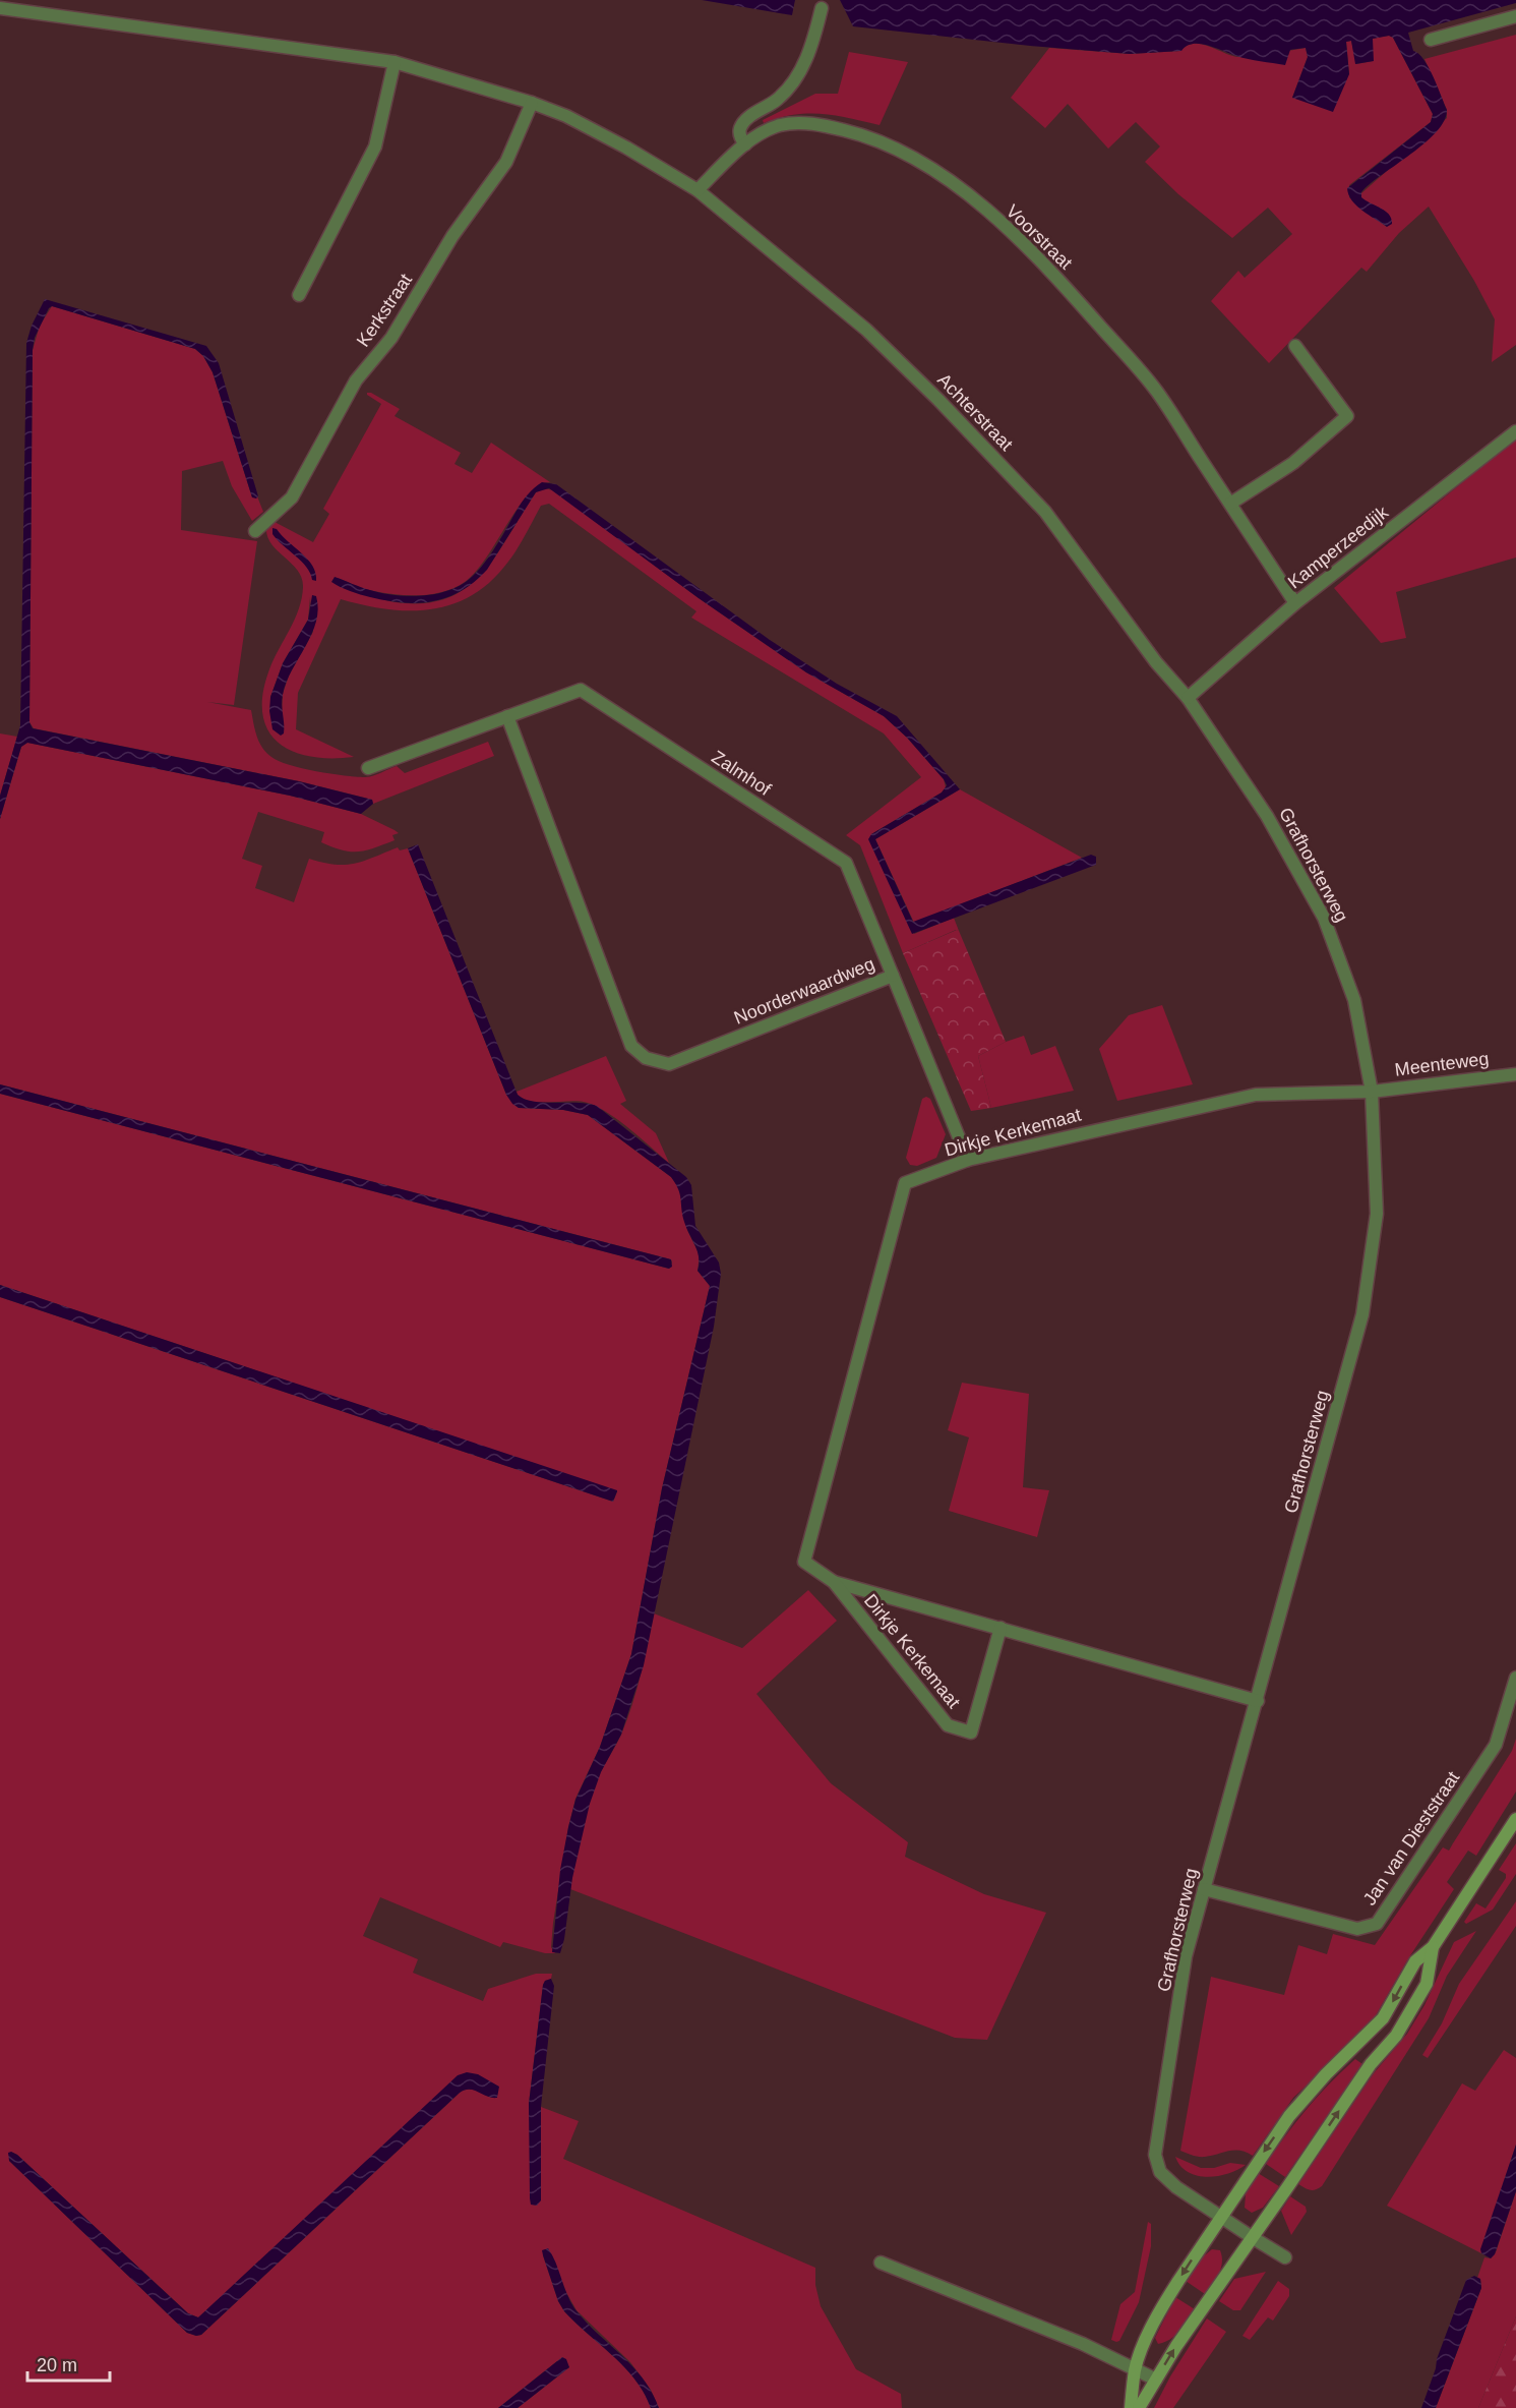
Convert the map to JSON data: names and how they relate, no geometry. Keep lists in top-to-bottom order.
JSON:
{
  "streets": {
    "street": [
      "Voorstraat",
      "Kerkstraat",
      "Achterstraat",
      "Kamperzeedijk",
      "Zalmhof",
      "Grafhorsterweg",
      "Noorderwaardweg",
      "Meenteweg",
      "Dirkje Kerkemaat",
      "Jan van Dieststraat"
    ]
  },
  "crossings": [
    ["Voorstraat", "Achterstraat"],
    ["Voorstraat", "Kamperzeedijk"],
    ["Achterstraat", "Kamperzeedijk"],
    ["Achterstraat", "Grafhorsterweg"],
    ["Kamperzeedijk", "Grafhorsterweg"],
    ["Zalmhof", "Noorderwaardweg"],
    ["Grafhorsterweg", "Meenteweg"],
    ["Grafhorsterweg", "Dirkje Kerkemaat"],
    ["Grafhorsterweg", "Jan van Dieststraat"],
    ["Noorderwaardweg", "Dirkje Kerkemaat"],
    ["Meenteweg", "Dirkje Kerkemaat"]
  ],
  "scale_bar": "20 m"
}
